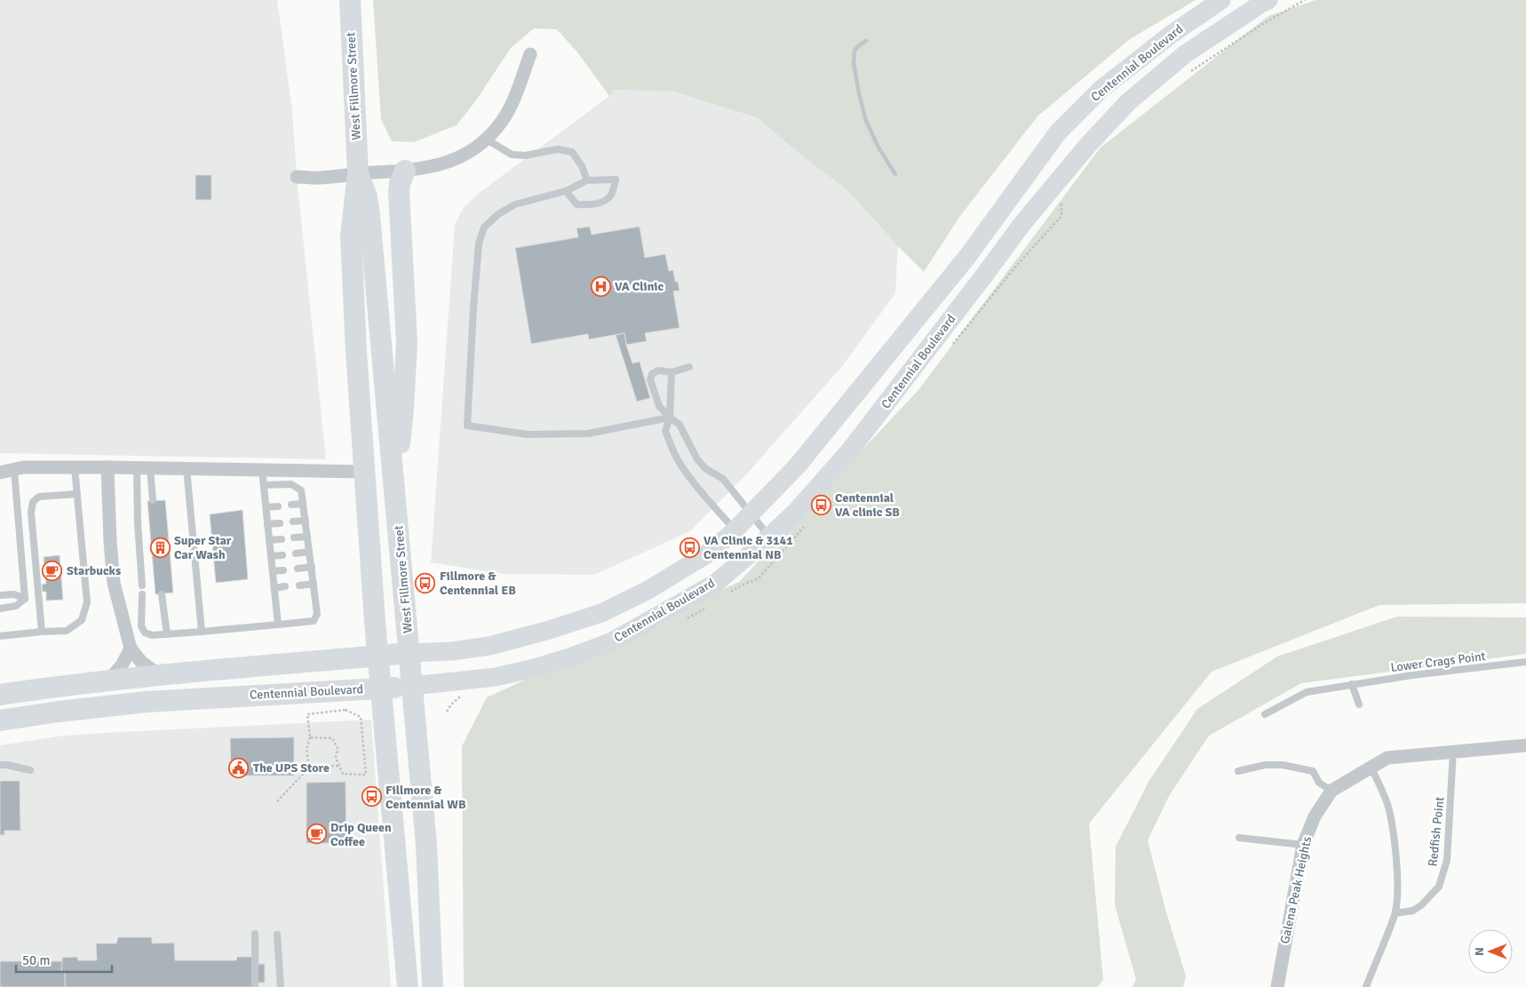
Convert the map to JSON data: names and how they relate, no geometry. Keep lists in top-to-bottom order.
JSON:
{
  "streets": {
    "main road": ["Centennial Boulevard", "West Fillmore Street"],
    "street": ["Galena Peak Heights"],
    "lane": ["Lower Crags Point", "Redfish Point"]
  },
  "crossings": [
    ["Centennial Boulevard", "West Fillmore Street"],
    ["Redfish Point", "Galena Peak Heights"]
  ],
  "places": {
    "hospital": ["VA Clinic"],
    "bus stop": [
      "Centennial VA clinic SB",
      "VA Clinic & 3141 Centennial NB",
      "Fillmore & Centennial EB",
      "Fillmore & Centennial WB"
    ],
    "building": ["Super Star Car Wash"],
    "cafe": ["Starbucks", "Drip Queen Coffee"],
    "public building": ["The UPS Store"]
  },
  "scale_bar": "50 m",
  "north": "left"
}
